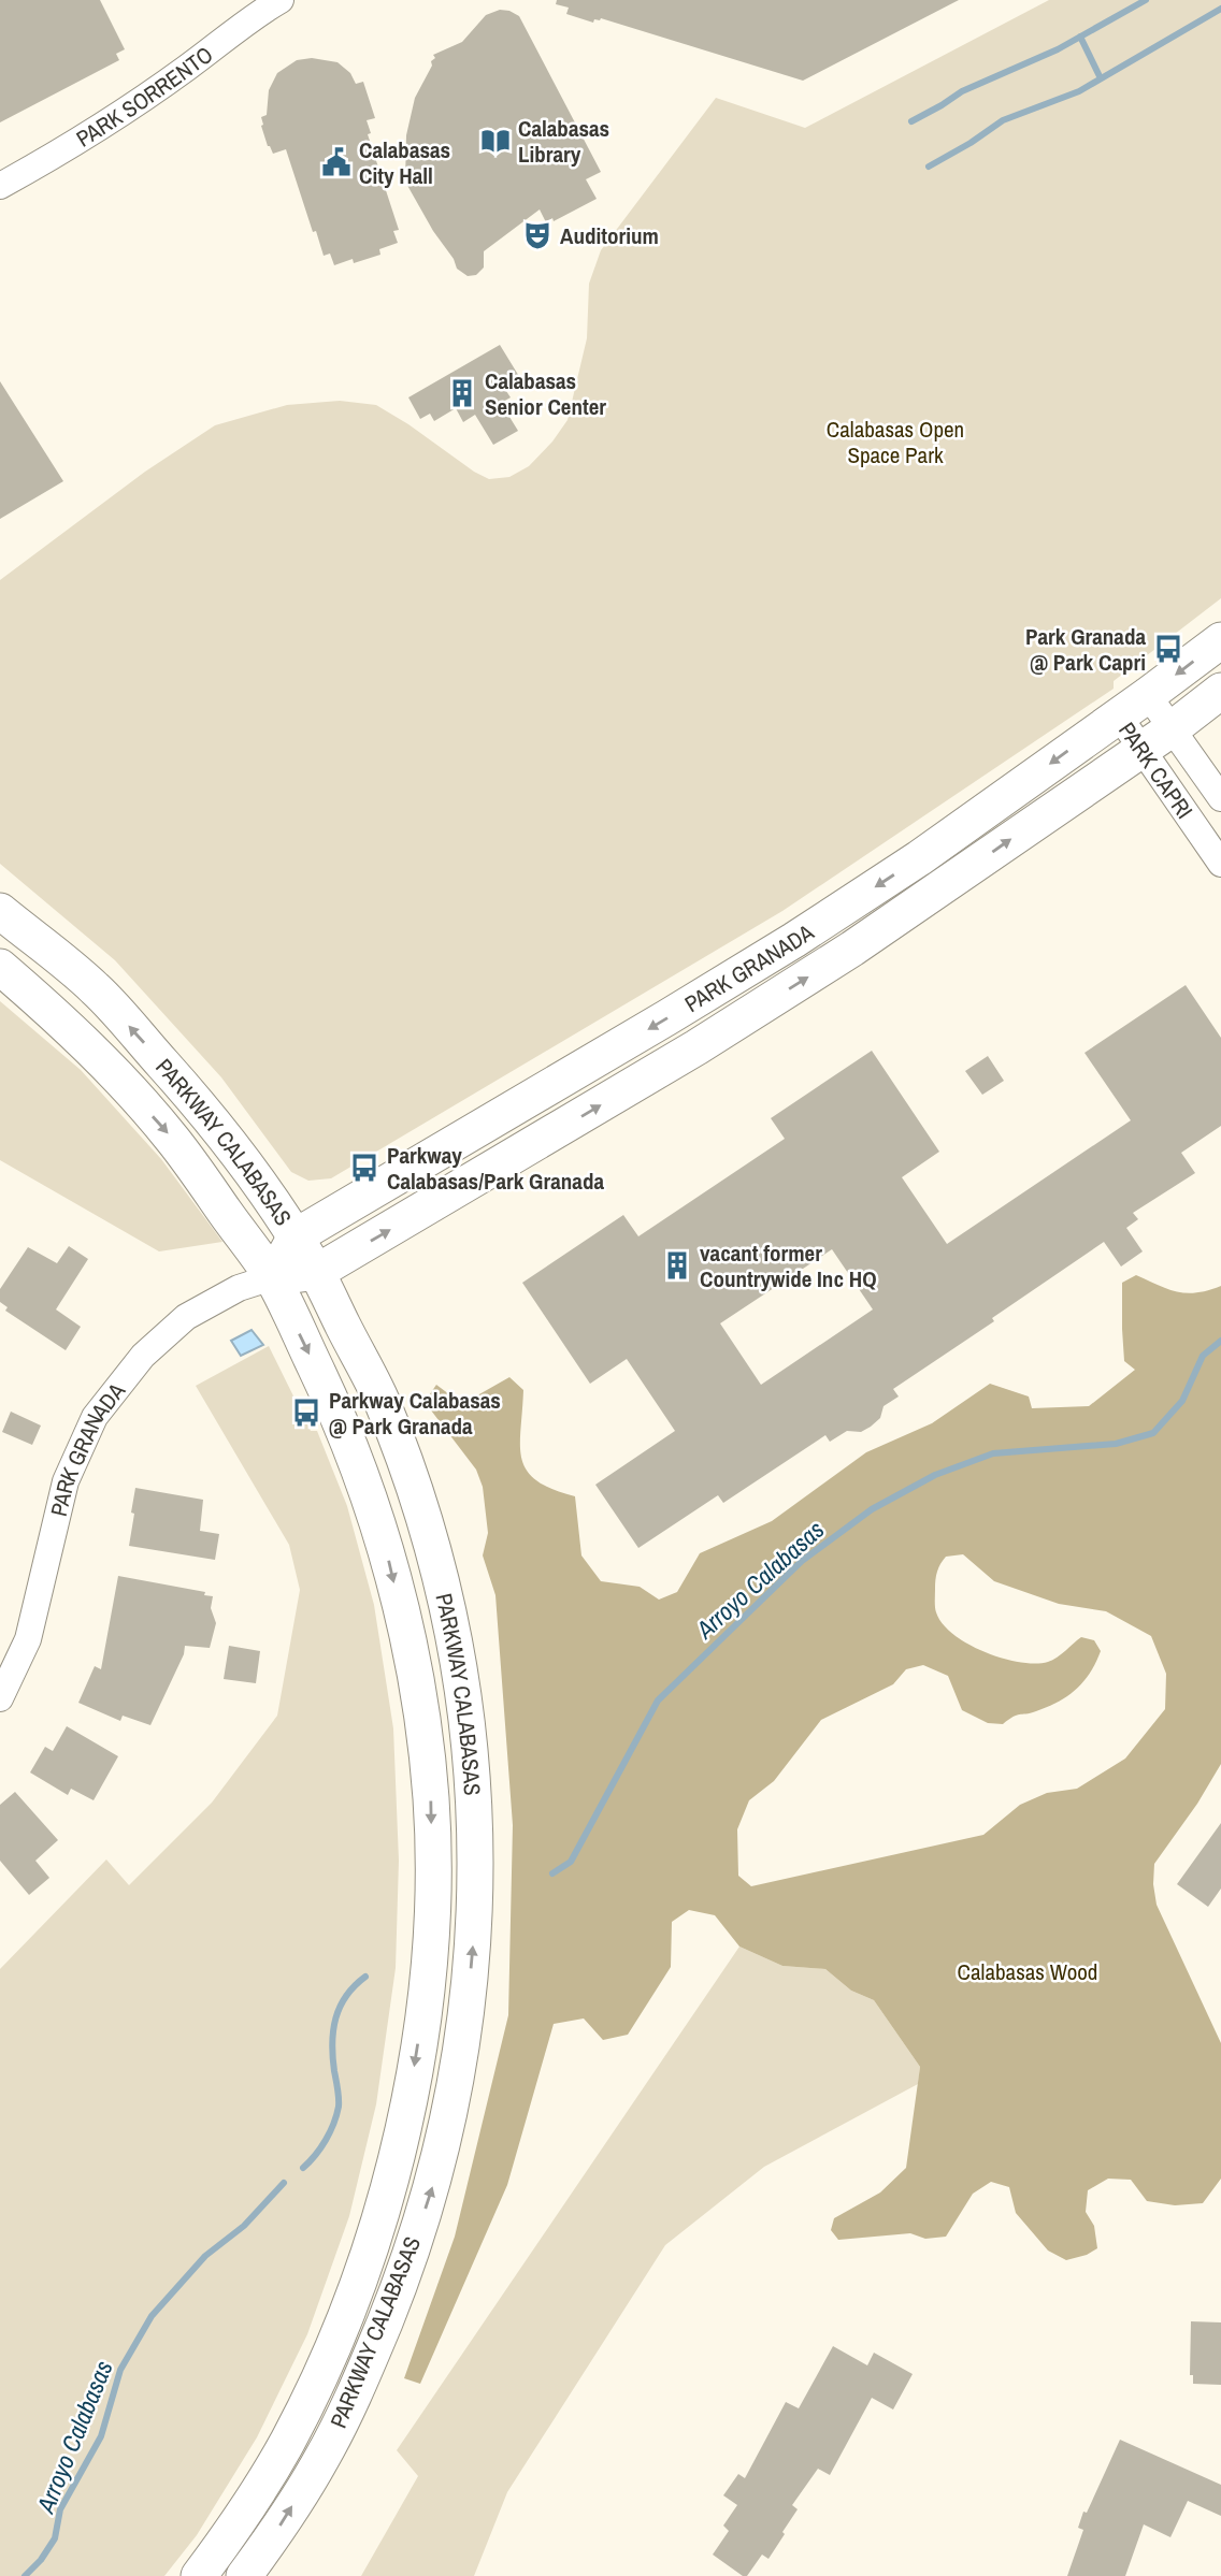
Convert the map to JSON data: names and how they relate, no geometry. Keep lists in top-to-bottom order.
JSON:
{
  "streets": {
    "street": [
      "PARK SORRENTO",
      "PARK CAPRI",
      "PARK GRANADA",
      "PARKWAY CALABASAS"
    ]
  },
  "crossings": [
    ["PARK CAPRI", "PARK GRANADA"],
    ["PARK GRANADA", "PARKWAY CALABASAS"]
  ],
  "water": ["Arroyo Calabasas"],
  "parks": ["Calabasas Open Space Park", "Calabasas Wood"],
  "places": {
    "library": ["Calabasas Library"],
    "public building": ["Calabasas City Hall"],
    "theatre": ["Auditorium"],
    "building": ["Calabasas Senior Center", "vacant former Countrywide Inc HQ"],
    "bus stop": ["Park Granada @ Park Capri", "Parkway Calabasas/Park Granada", "Parkway Calabasas @ Park Granada"]
  }
}
